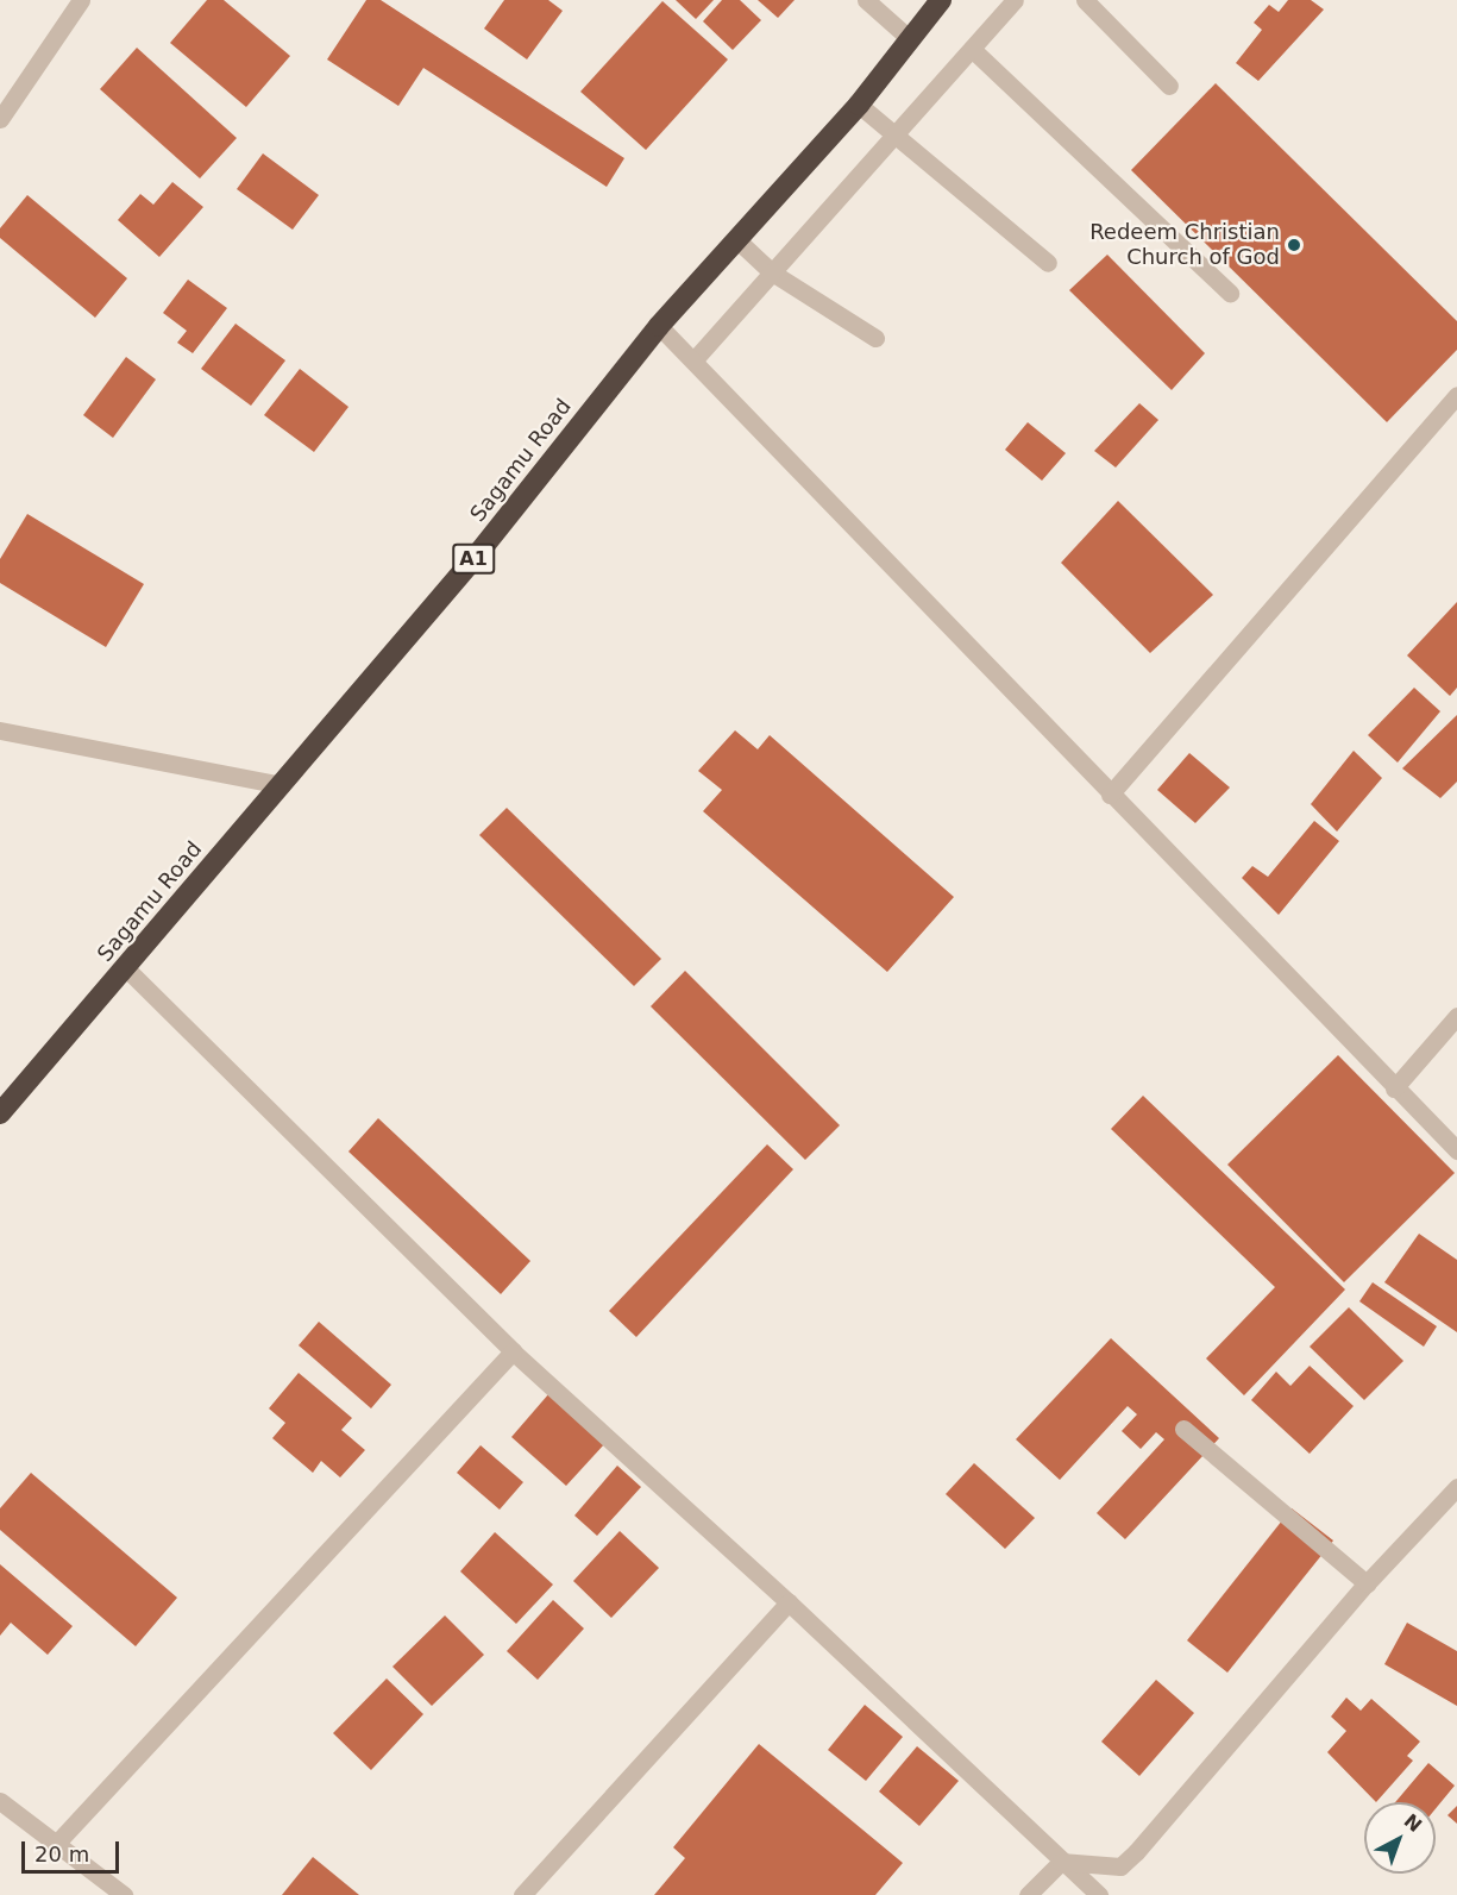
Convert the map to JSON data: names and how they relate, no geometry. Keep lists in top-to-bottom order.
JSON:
{
  "streets": {
    "highway": ["Sagamu Road", "A1"]
  },
  "places": ["Redeem Christian Church of God"],
  "scale_bar": "20 m",
  "north": "top right"
}
